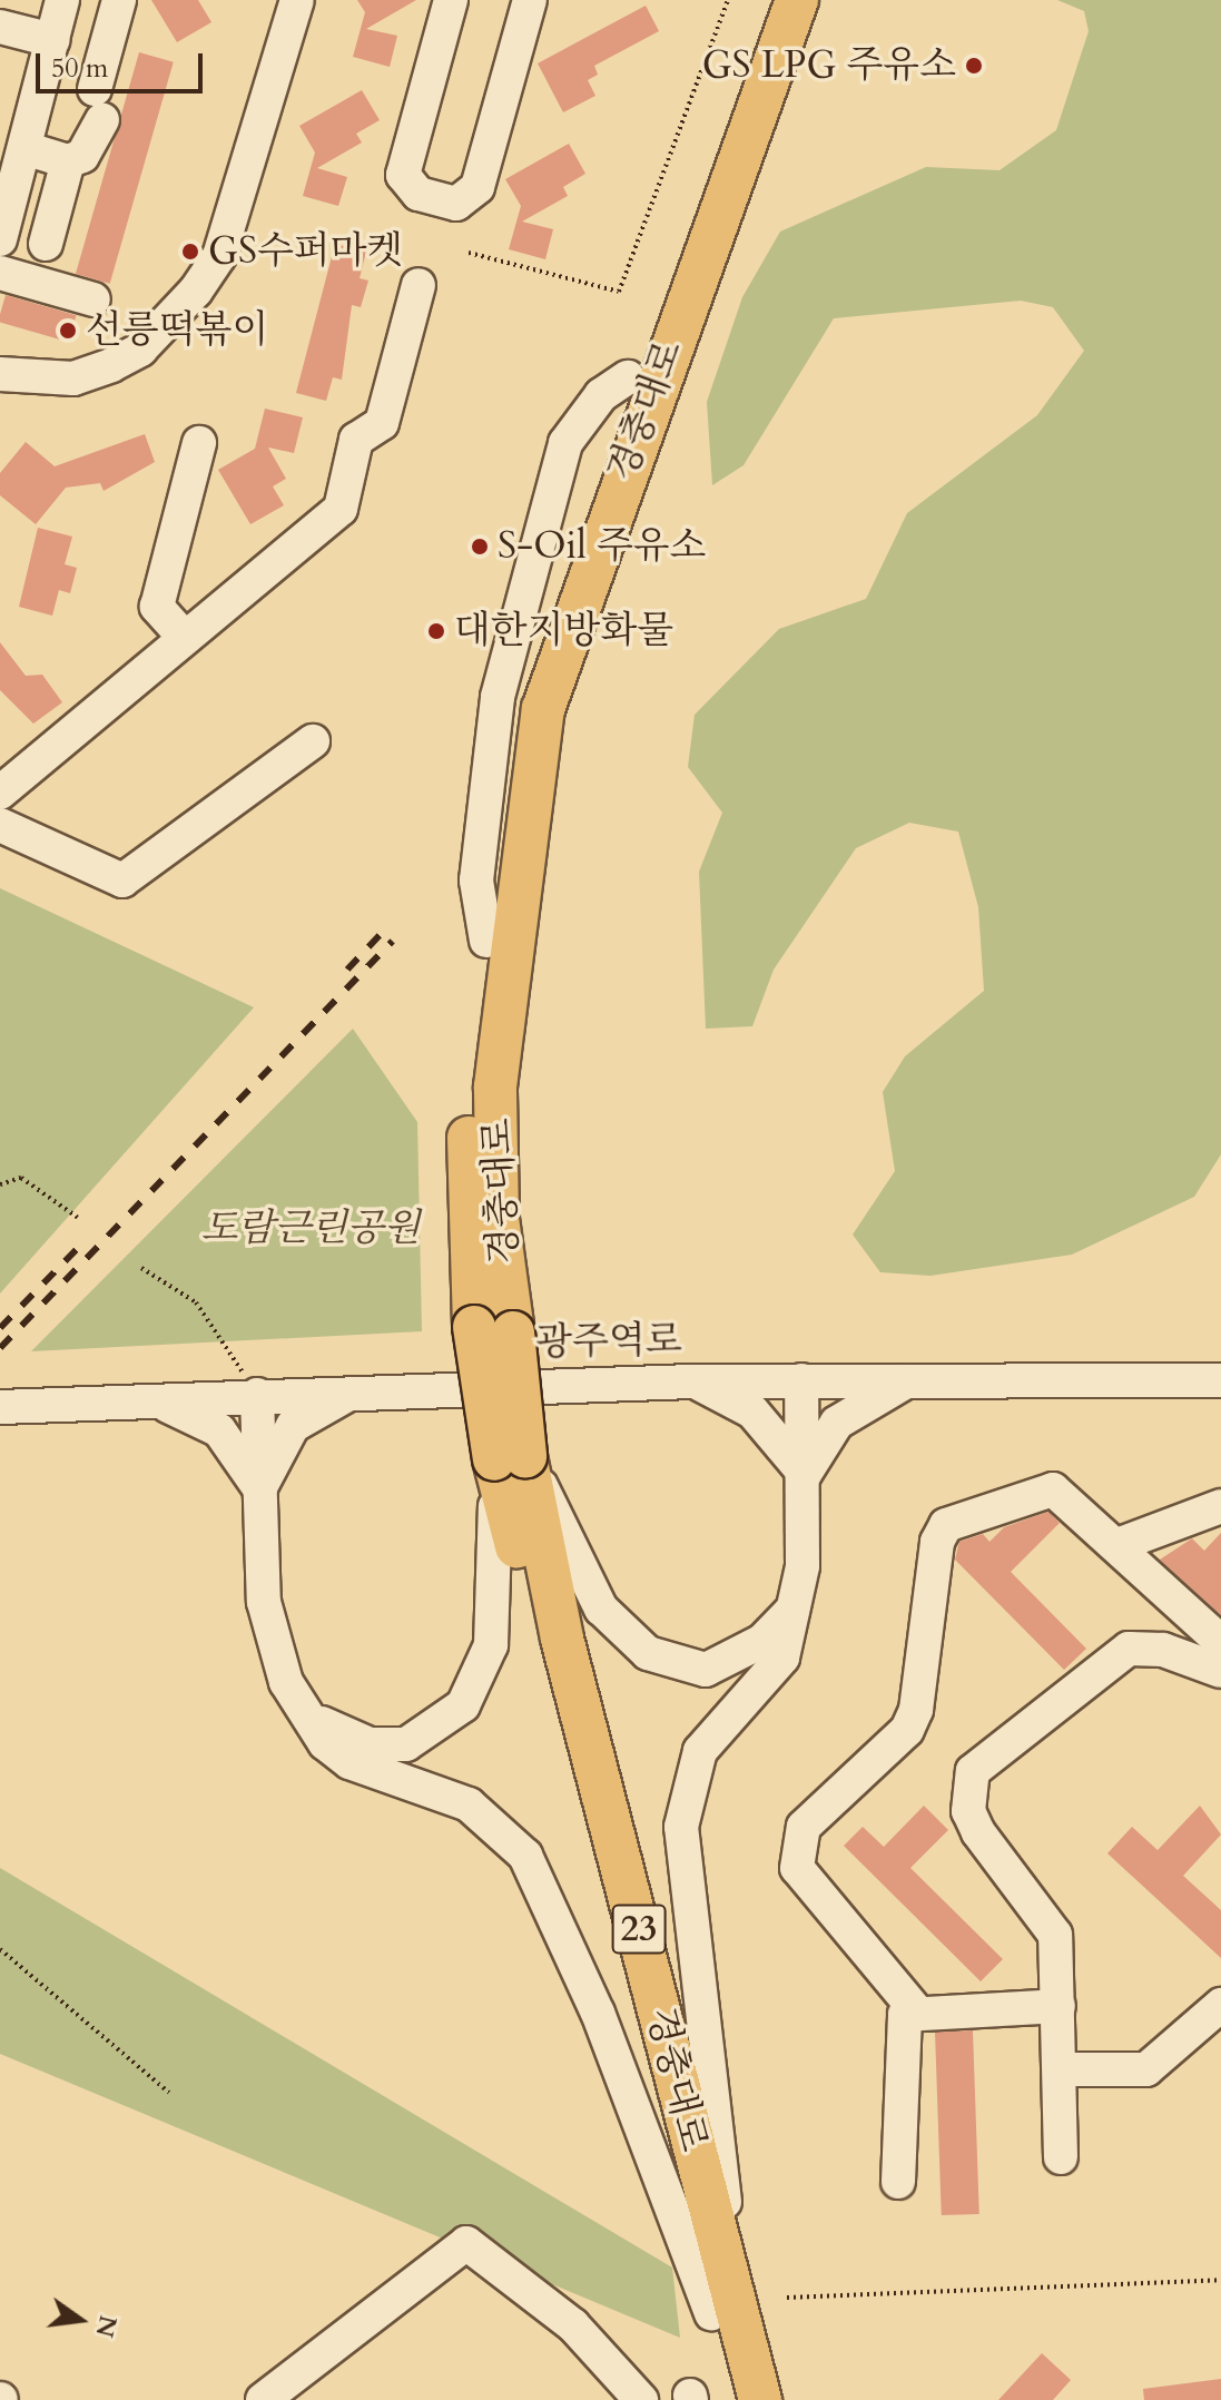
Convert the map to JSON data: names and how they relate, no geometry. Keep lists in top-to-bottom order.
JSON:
{
  "streets": {
    "main road": ["경충대로", "23"],
    "street": ["광주역로"]
  },
  "parks": ["도람근린공원"],
  "places": [
    "GS LPG 주유소",
    "GS수퍼마켓",
    "선릉떡볶이",
    "S-Oil 주유소",
    "대한지방화물"
  ],
  "scale_bar": "50 m",
  "north": "right"
}
